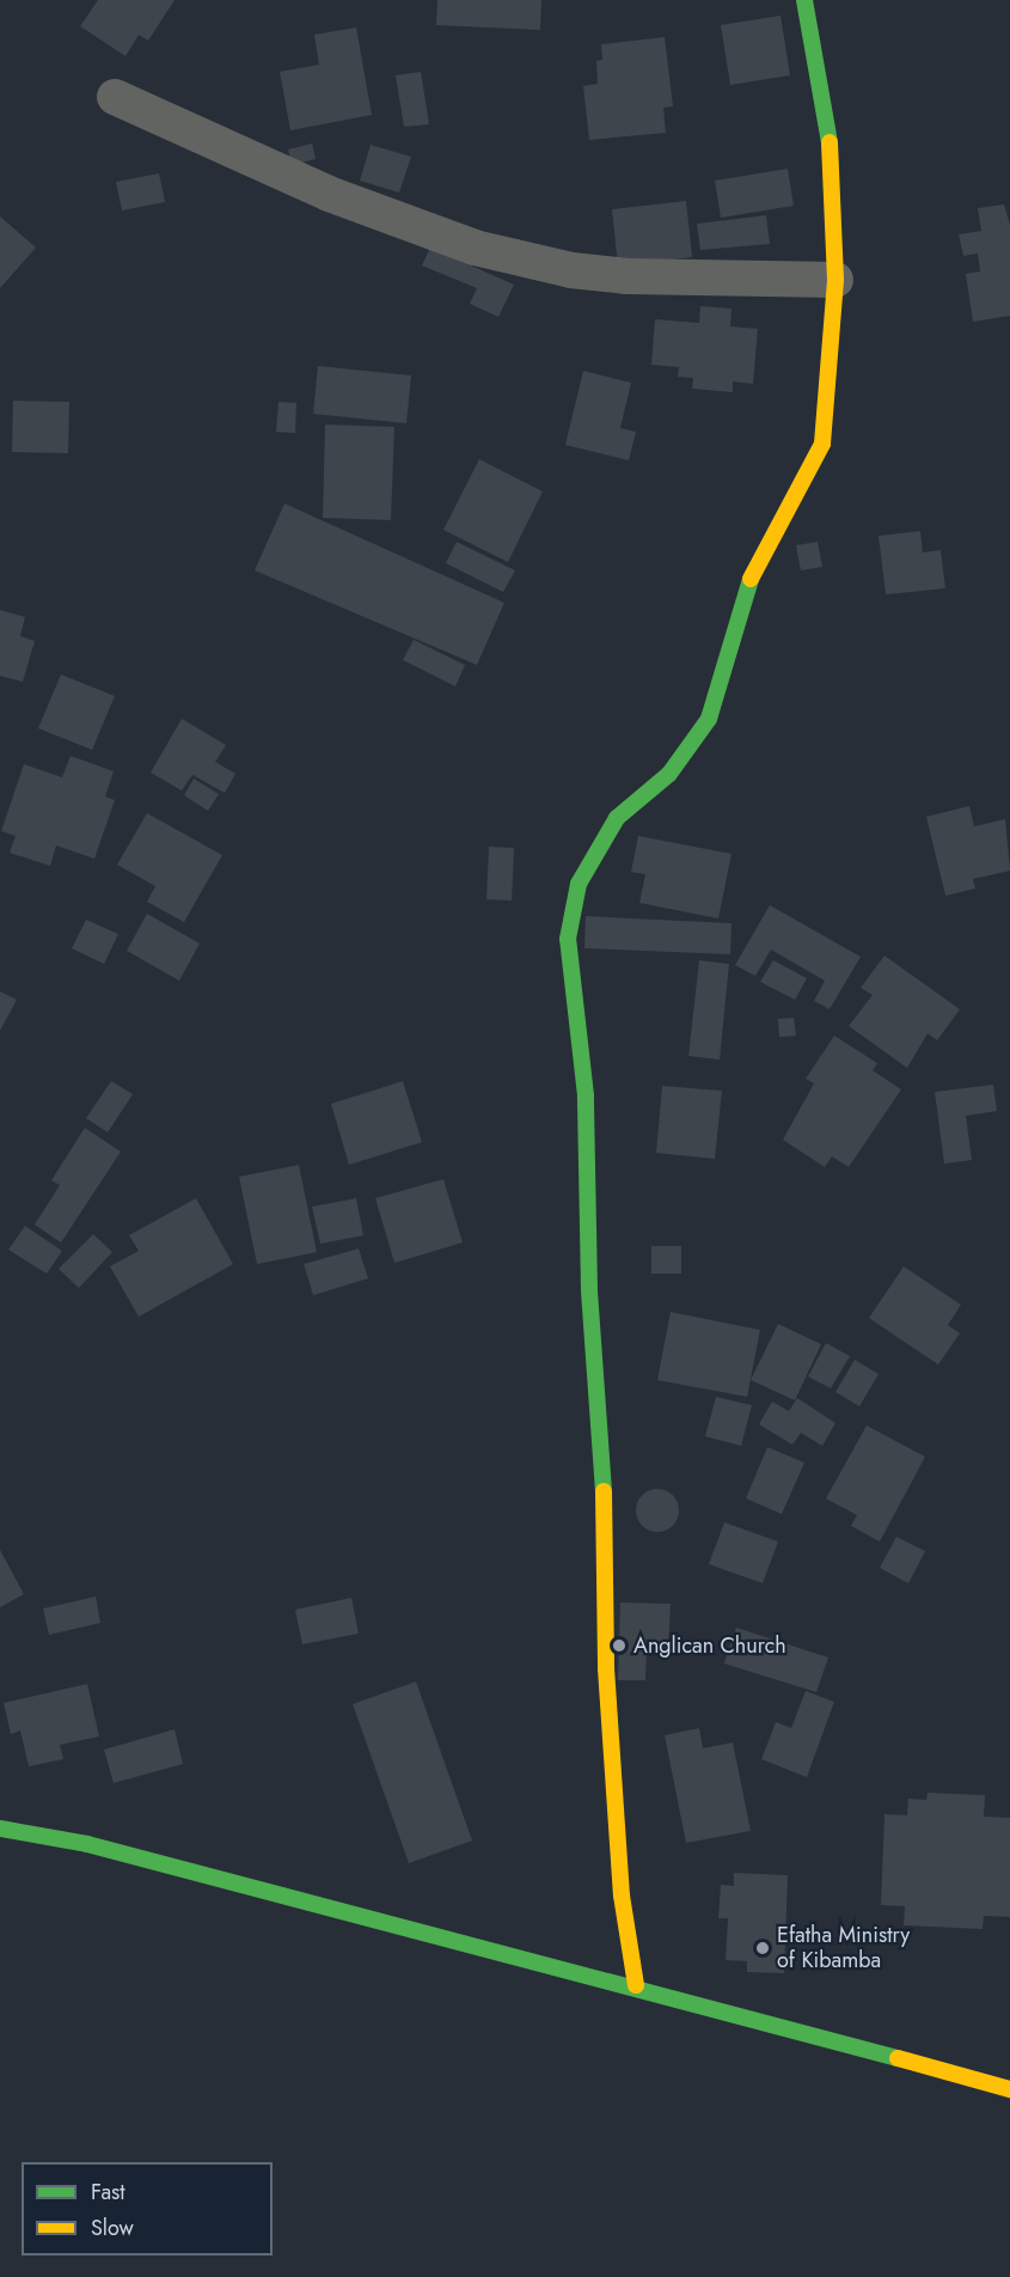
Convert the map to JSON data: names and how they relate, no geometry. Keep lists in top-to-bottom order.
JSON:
{
  "places": ["Anglican Church", "Efatha Ministry of Kibamba"],
  "legend": ["Fast", "Slow"]
}
